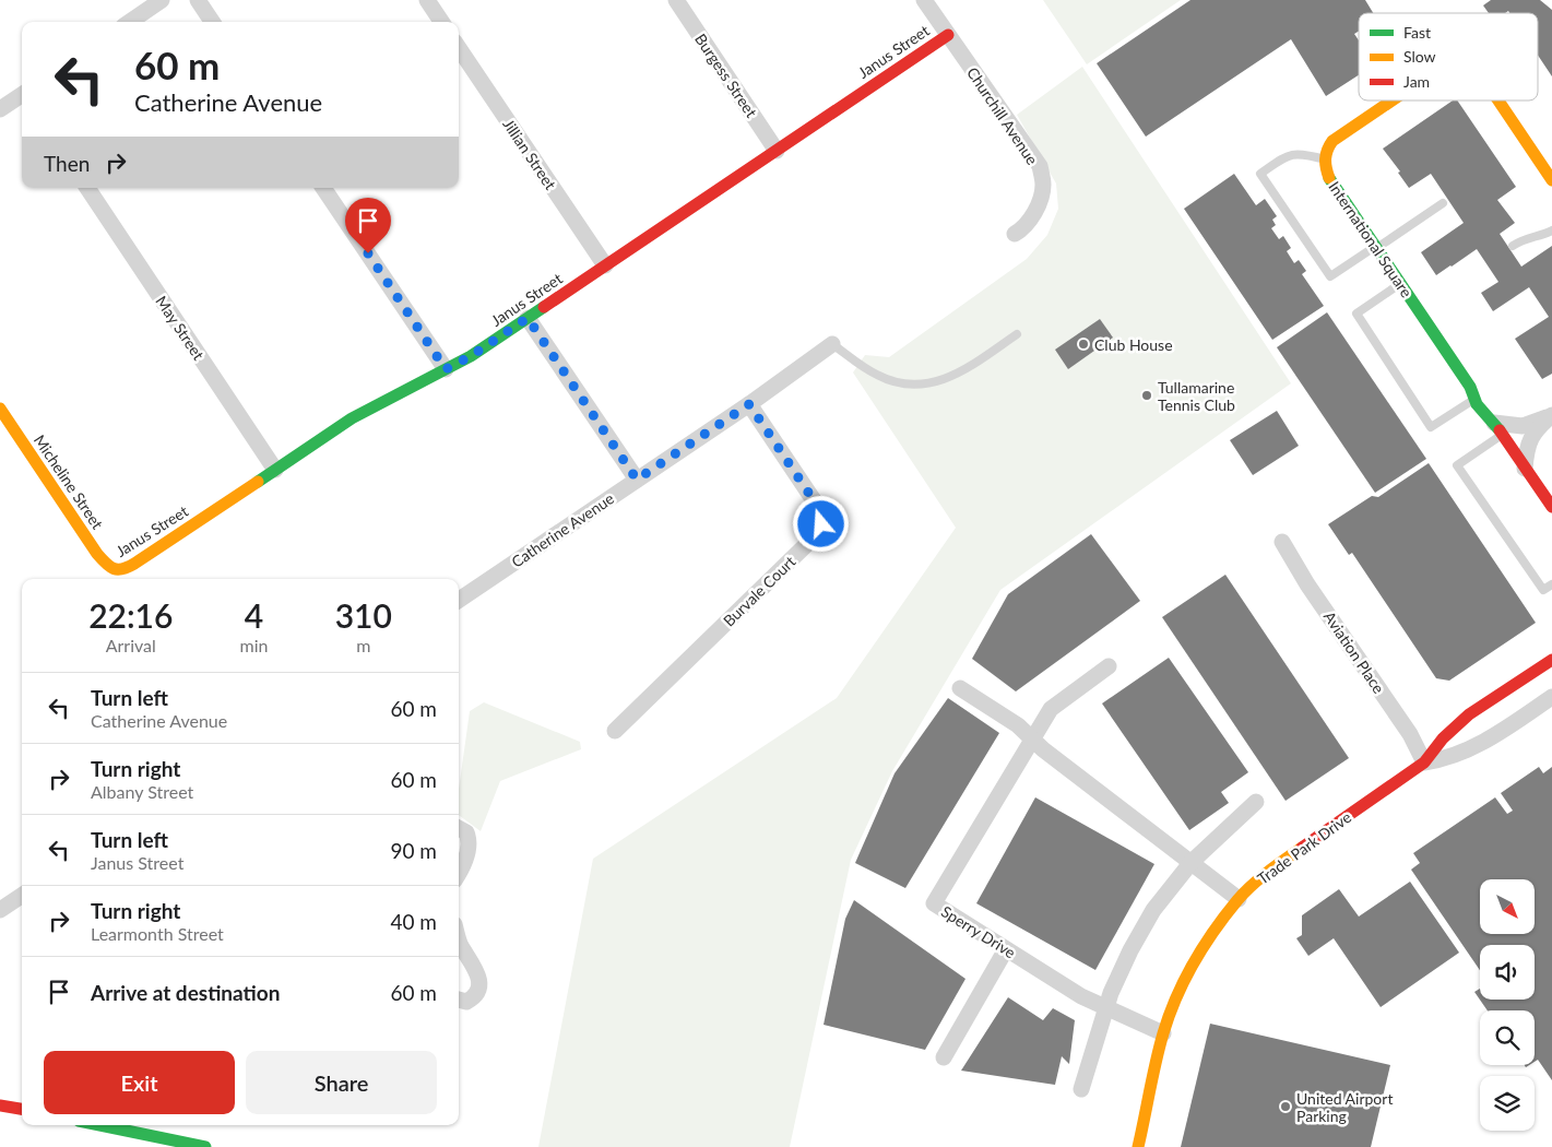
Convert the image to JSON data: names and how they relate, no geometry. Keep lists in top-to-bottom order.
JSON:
{
  "streets": {
    "street": [
      "Janus Street",
      "Burgess Street",
      "Churchill Avenue",
      "Jillian Street",
      "International Square",
      "May Street",
      "Micheline Street",
      "Catherine Avenue",
      "Burvale Court",
      "Aviation Place",
      "Trade Park Drive",
      "Sperry Drive"
    ]
  },
  "crossings": [
    ["Janus Street", "Burgess Street"],
    ["Janus Street", "Churchill Avenue"],
    ["Janus Street", "Jillian Street"],
    ["Janus Street", "May Street"],
    ["Janus Street", "Micheline Street"],
    ["Catherine Avenue", "Burvale Court"],
    ["Aviation Place", "Trade Park Drive"],
    ["Trade Park Drive", "Sperry Drive"]
  ],
  "places": ["Club House", "Tullamarine Tennis Club", "United Airport Parking"],
  "legend": ["Fast", "Slow", "Jam"],
  "north": "bottom right",
  "page": {
    "turn": ["60 m", "Catherine Avenue"],
    "then": "Then",
    "eta": [
      "22:16",
      "Arrival",
      "4",
      "min",
      "310",
      "m"
    ],
    "list": [
      {
        "name": "Turn left",
        "note": "Catherine Avenue",
        "value": "60 m"
      },
      {
        "name": "Turn right",
        "note": "Albany Street",
        "value": "60 m"
      },
      {
        "name": "Turn left",
        "note": "Janus Street",
        "value": "90 m"
      },
      {
        "name": "Turn right",
        "note": "Learmonth Street",
        "value": "40 m"
      },
      {
        "name": "Arrive at destination",
        "value": "60 m"
      }
    ],
    "buttons": ["Exit", "Share"]
  }
}
